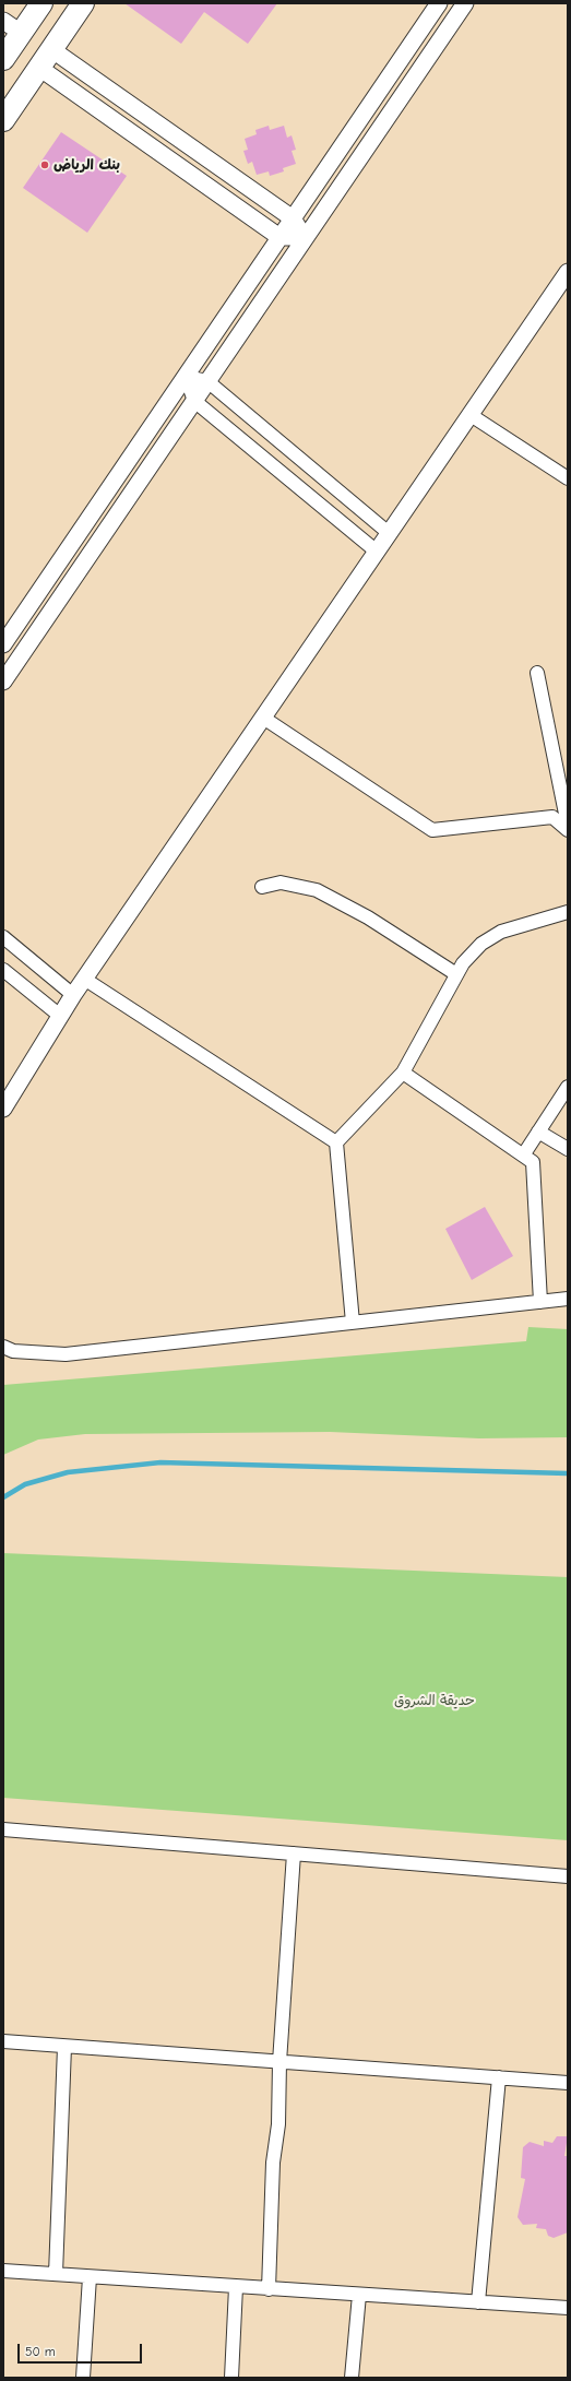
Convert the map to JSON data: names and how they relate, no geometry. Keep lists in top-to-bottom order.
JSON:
{
  "parks": ["حديقة الشروق"],
  "places": ["بنك الرياض"],
  "scale_bar": "50 m"
}
